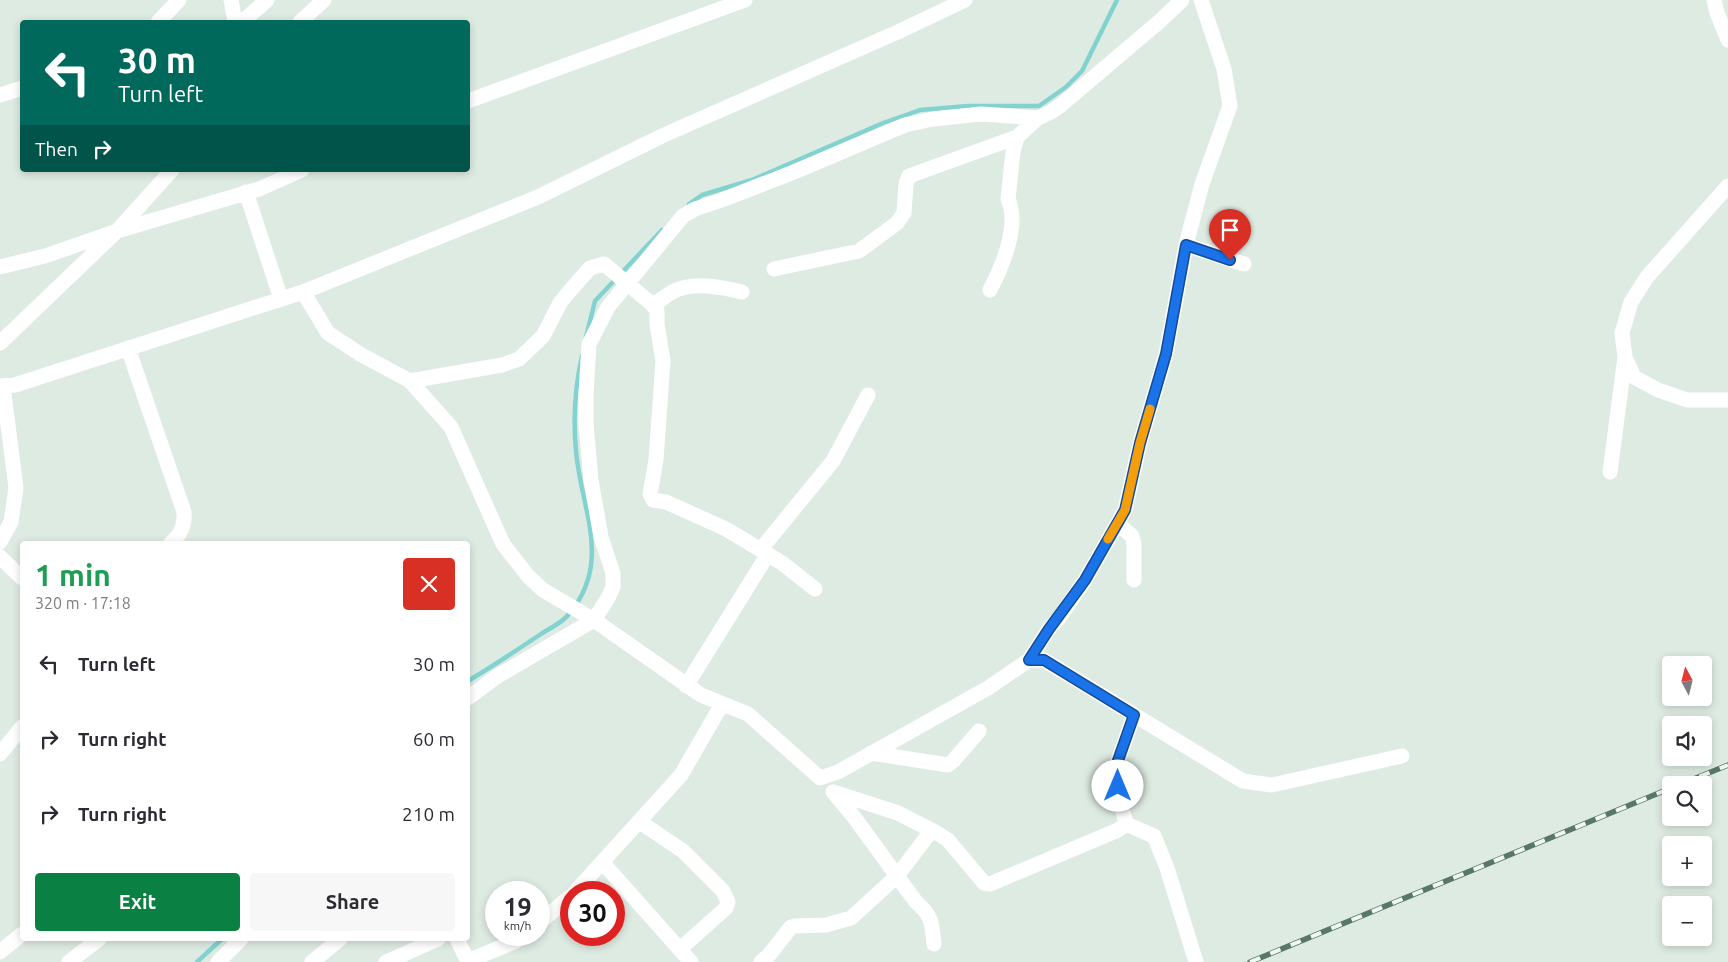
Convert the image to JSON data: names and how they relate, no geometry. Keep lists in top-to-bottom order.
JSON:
{
  "north": "top",
  "page": {
    "turn": ["30 m", "Turn left"],
    "then": "Then",
    "heading": ["1 min", "320 m · 17:18"],
    "list": [
      {
        "name": "Turn left",
        "value": "30 m"
      },
      {
        "name": "Turn right",
        "value": "60 m"
      },
      {
        "name": "Turn right",
        "value": "210 m"
      }
    ],
    "map_buttons": ["+", "−"],
    "buttons": ["Exit", "Share"],
    "speed": "19 km/h",
    "limit": "30"
  }
}
